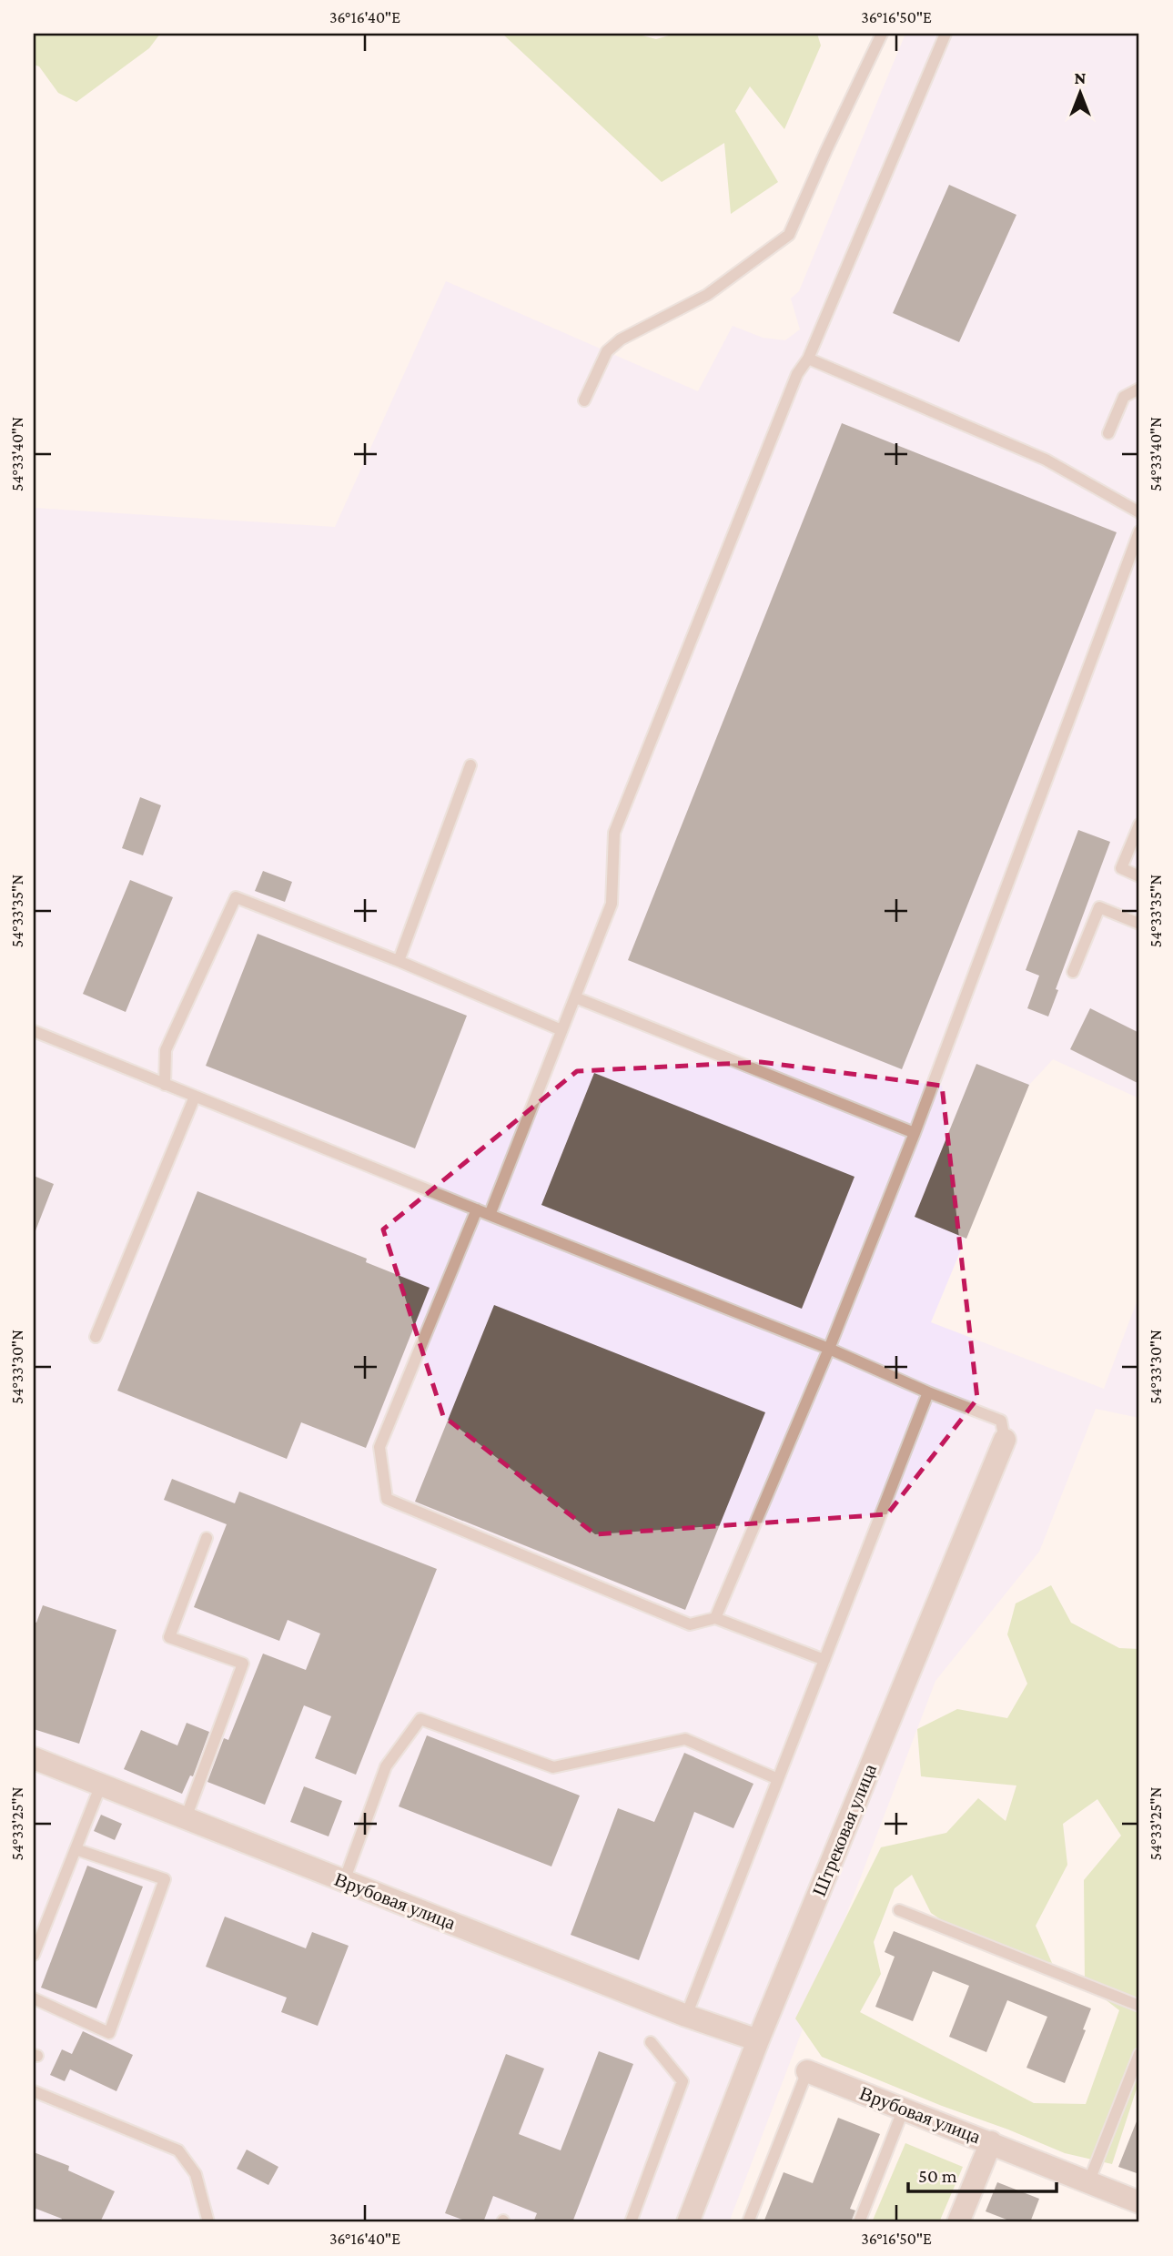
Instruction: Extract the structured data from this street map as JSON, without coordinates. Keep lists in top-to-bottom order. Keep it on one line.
{"streets":{"street":["Штрековая улица","Врубовая улица"]},"crossings":[["Штрековая улица","Врубовая улица"]],"scale_bar":"50 m","north":"top","coordinates":["36°16'40\"E","36°16'50\"E","54°33'40\"N","54°33'35\"N","54°33'30\"N","54°33'25\"N"]}
